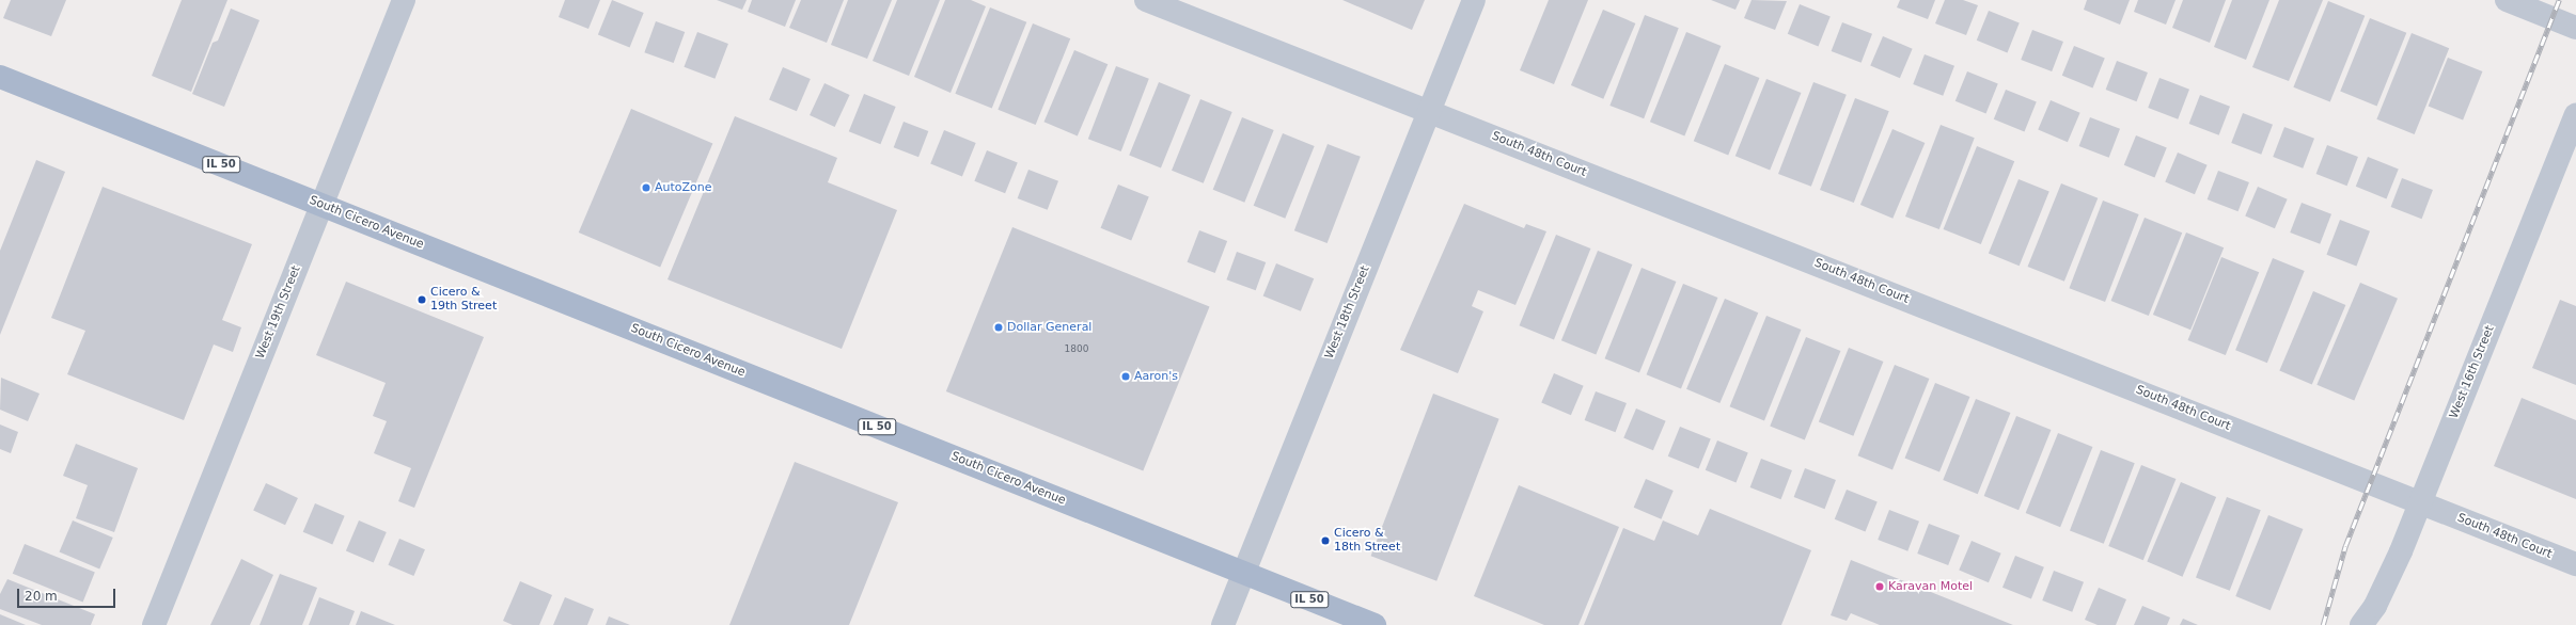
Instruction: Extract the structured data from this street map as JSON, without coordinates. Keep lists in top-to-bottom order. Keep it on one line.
{"streets":{"main road":["IL 50","South Cicero Avenue"],"street":["South 48th Court","West 19th Street","West 18th Street","West 16th Street"]},"crossings":[["South 48th Court","West 18th Street"],["South 48th Court","West 16th Street"],["South Cicero Avenue","West 19th Street"],["South Cicero Avenue","West 18th Street"]],"places":["AutoZone","Cicero & 19th Street","Dollar General","Aaron's","Cicero & 18th Street","Karavan Motel"],"house_numbers":["1800"],"scale_bar":"20 m"}
